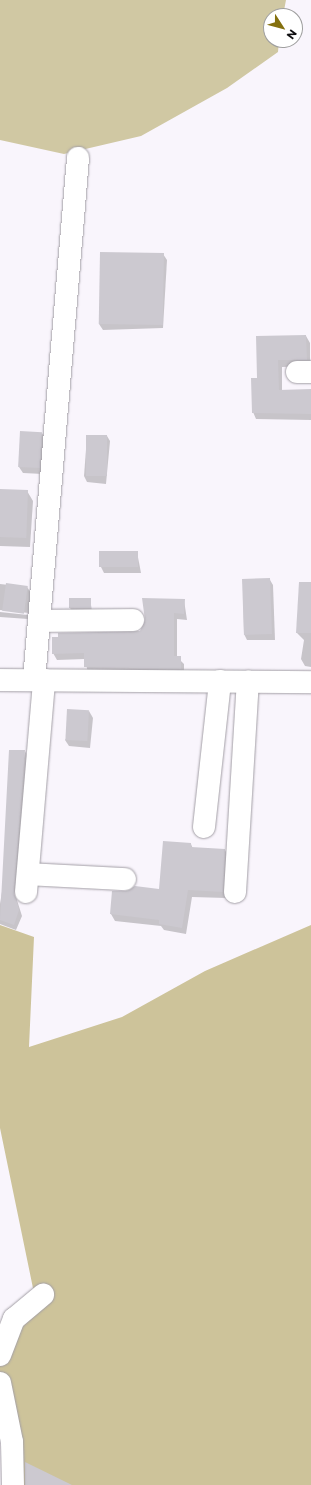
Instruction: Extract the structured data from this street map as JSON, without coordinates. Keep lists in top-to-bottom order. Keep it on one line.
{"north":"bottom right"}
